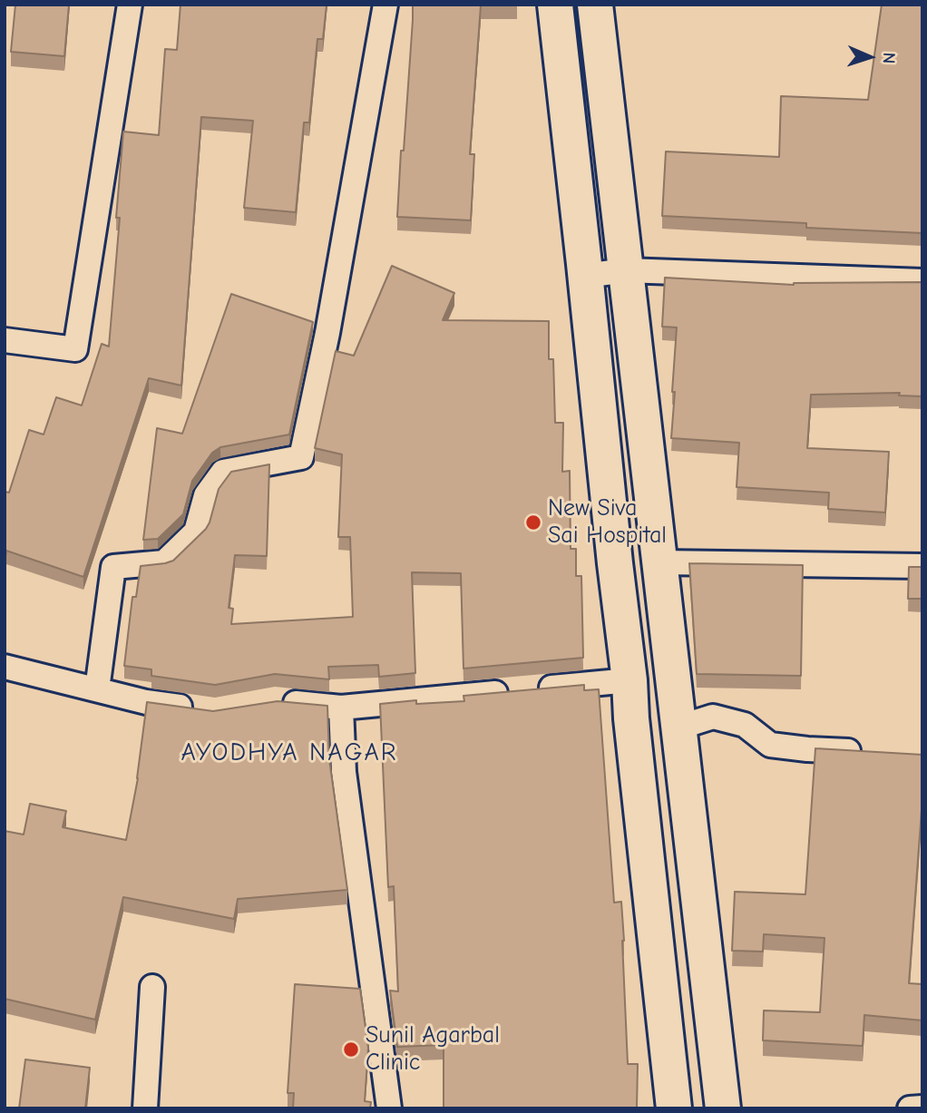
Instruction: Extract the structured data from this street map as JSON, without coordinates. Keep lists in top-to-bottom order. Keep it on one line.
{"districts":["AYODHYA NAGAR"],"places":["New Siva Sai Hospital","Sunil Agarbal Clinic"],"north":"right"}
